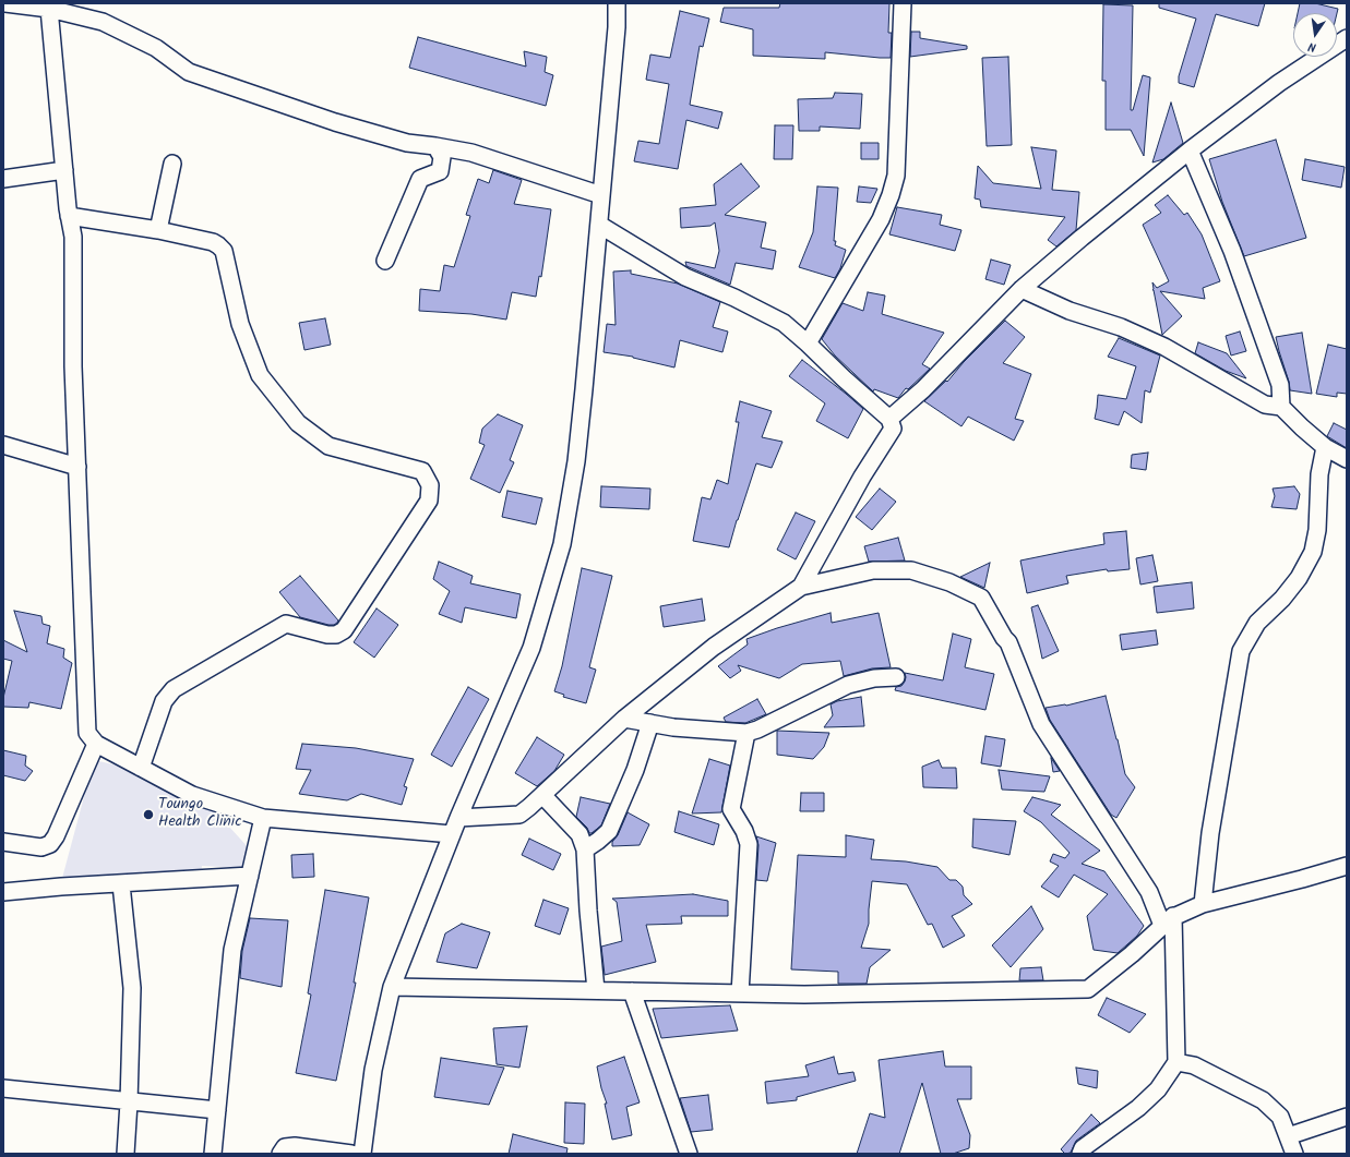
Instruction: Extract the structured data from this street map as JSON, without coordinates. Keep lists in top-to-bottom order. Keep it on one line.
{"places":["Toungo Health Clinic"],"north":"bottom"}
